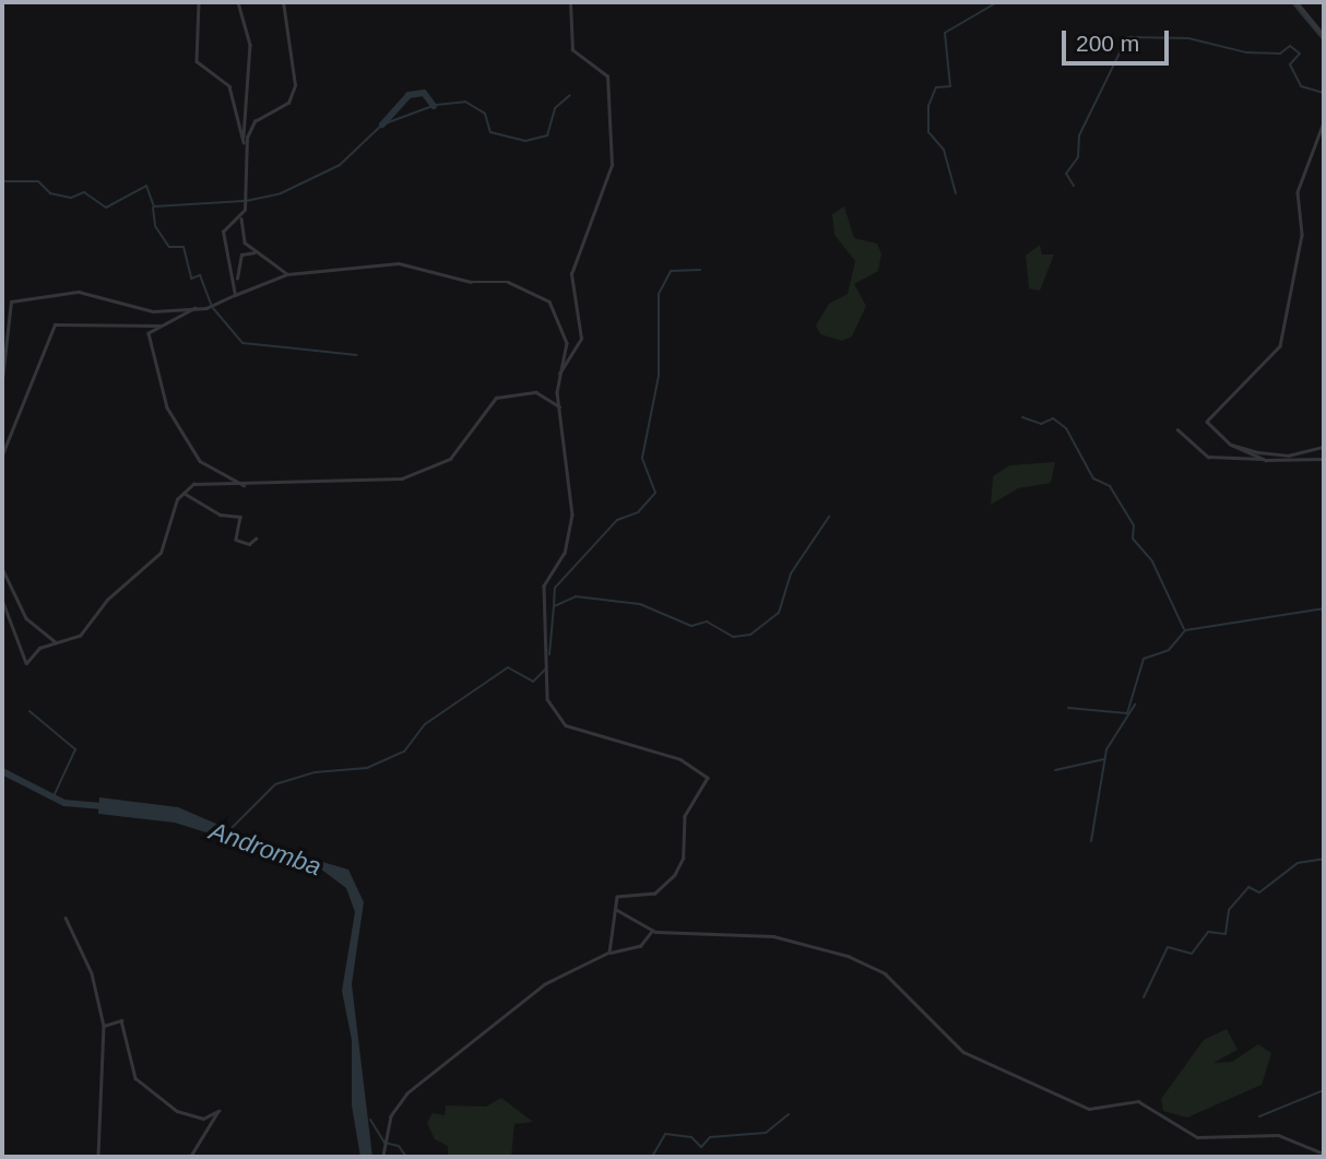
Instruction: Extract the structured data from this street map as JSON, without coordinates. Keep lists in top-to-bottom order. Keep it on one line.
{"water":["Andromba"],"scale_bar":"200 m"}
